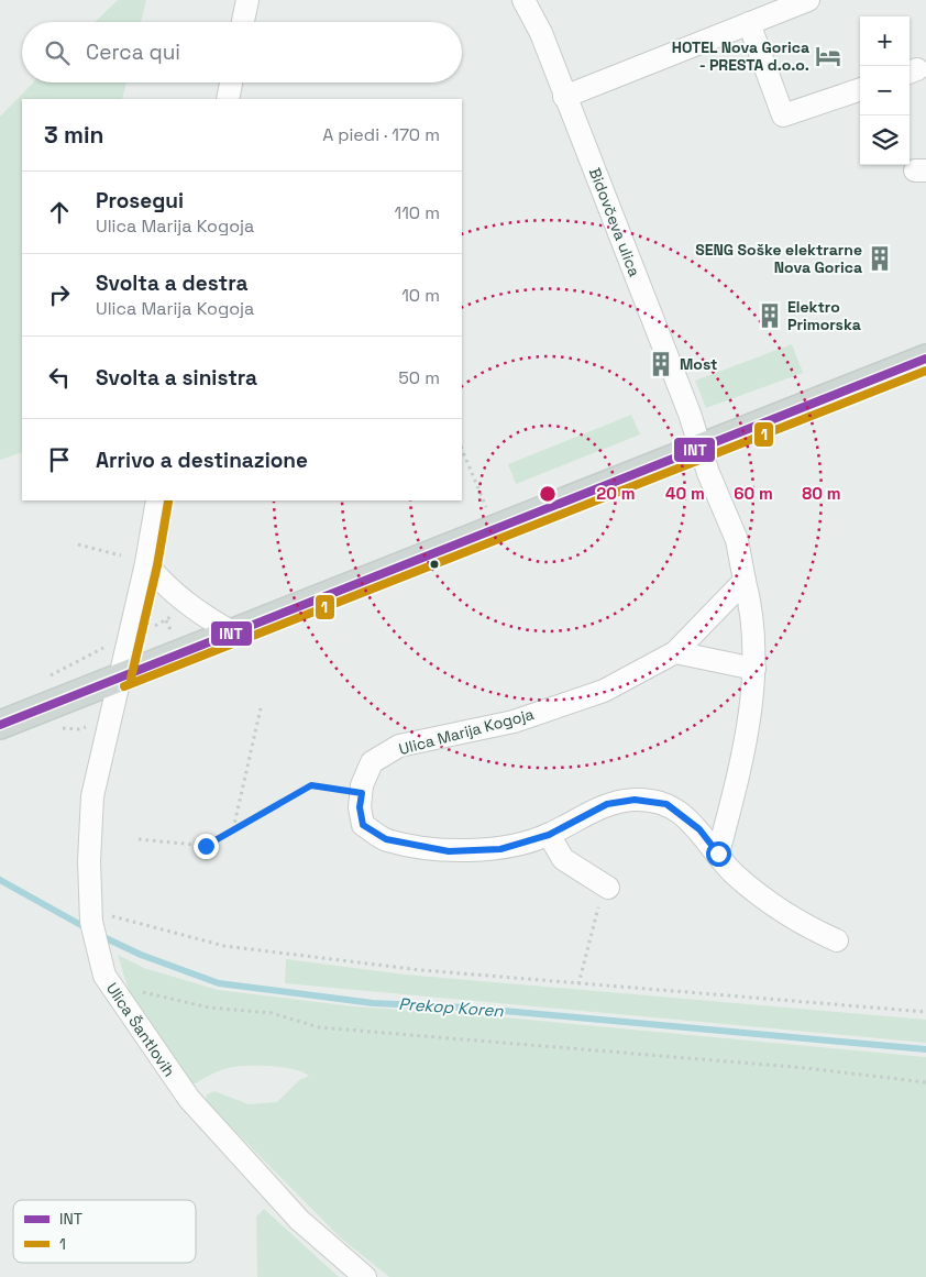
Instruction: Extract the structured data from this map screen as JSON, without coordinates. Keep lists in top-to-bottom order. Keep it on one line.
{"streets":{"street":["Bidovčeva ulica","Ulica Marija Kogoja","Ulica Šantlovih"]},"water":["Prekop Koren"],"places":{"hotel":["HOTEL Nova Gorica - PRESTA d.o.o."],"building":["SENG Soške elektrarne Nova Gorica","Elektro Primorska","Most"]},"lines":["transit line INT","transit line 1"],"legend":["INT","1"],"page":{"map_buttons":["+","−"],"search":"Cerca qui","heading":["3 min","A piedi · 170 m"],"list":[["Prosegui","Ulica Marija Kogoja","110 m"],["Svolta a destra","Ulica Marija Kogoja","10 m"],["Svolta a sinistra","50 m"],"Arrivo a destinazione"]},"rings":["20 m","40 m","60 m","80 m"]}
